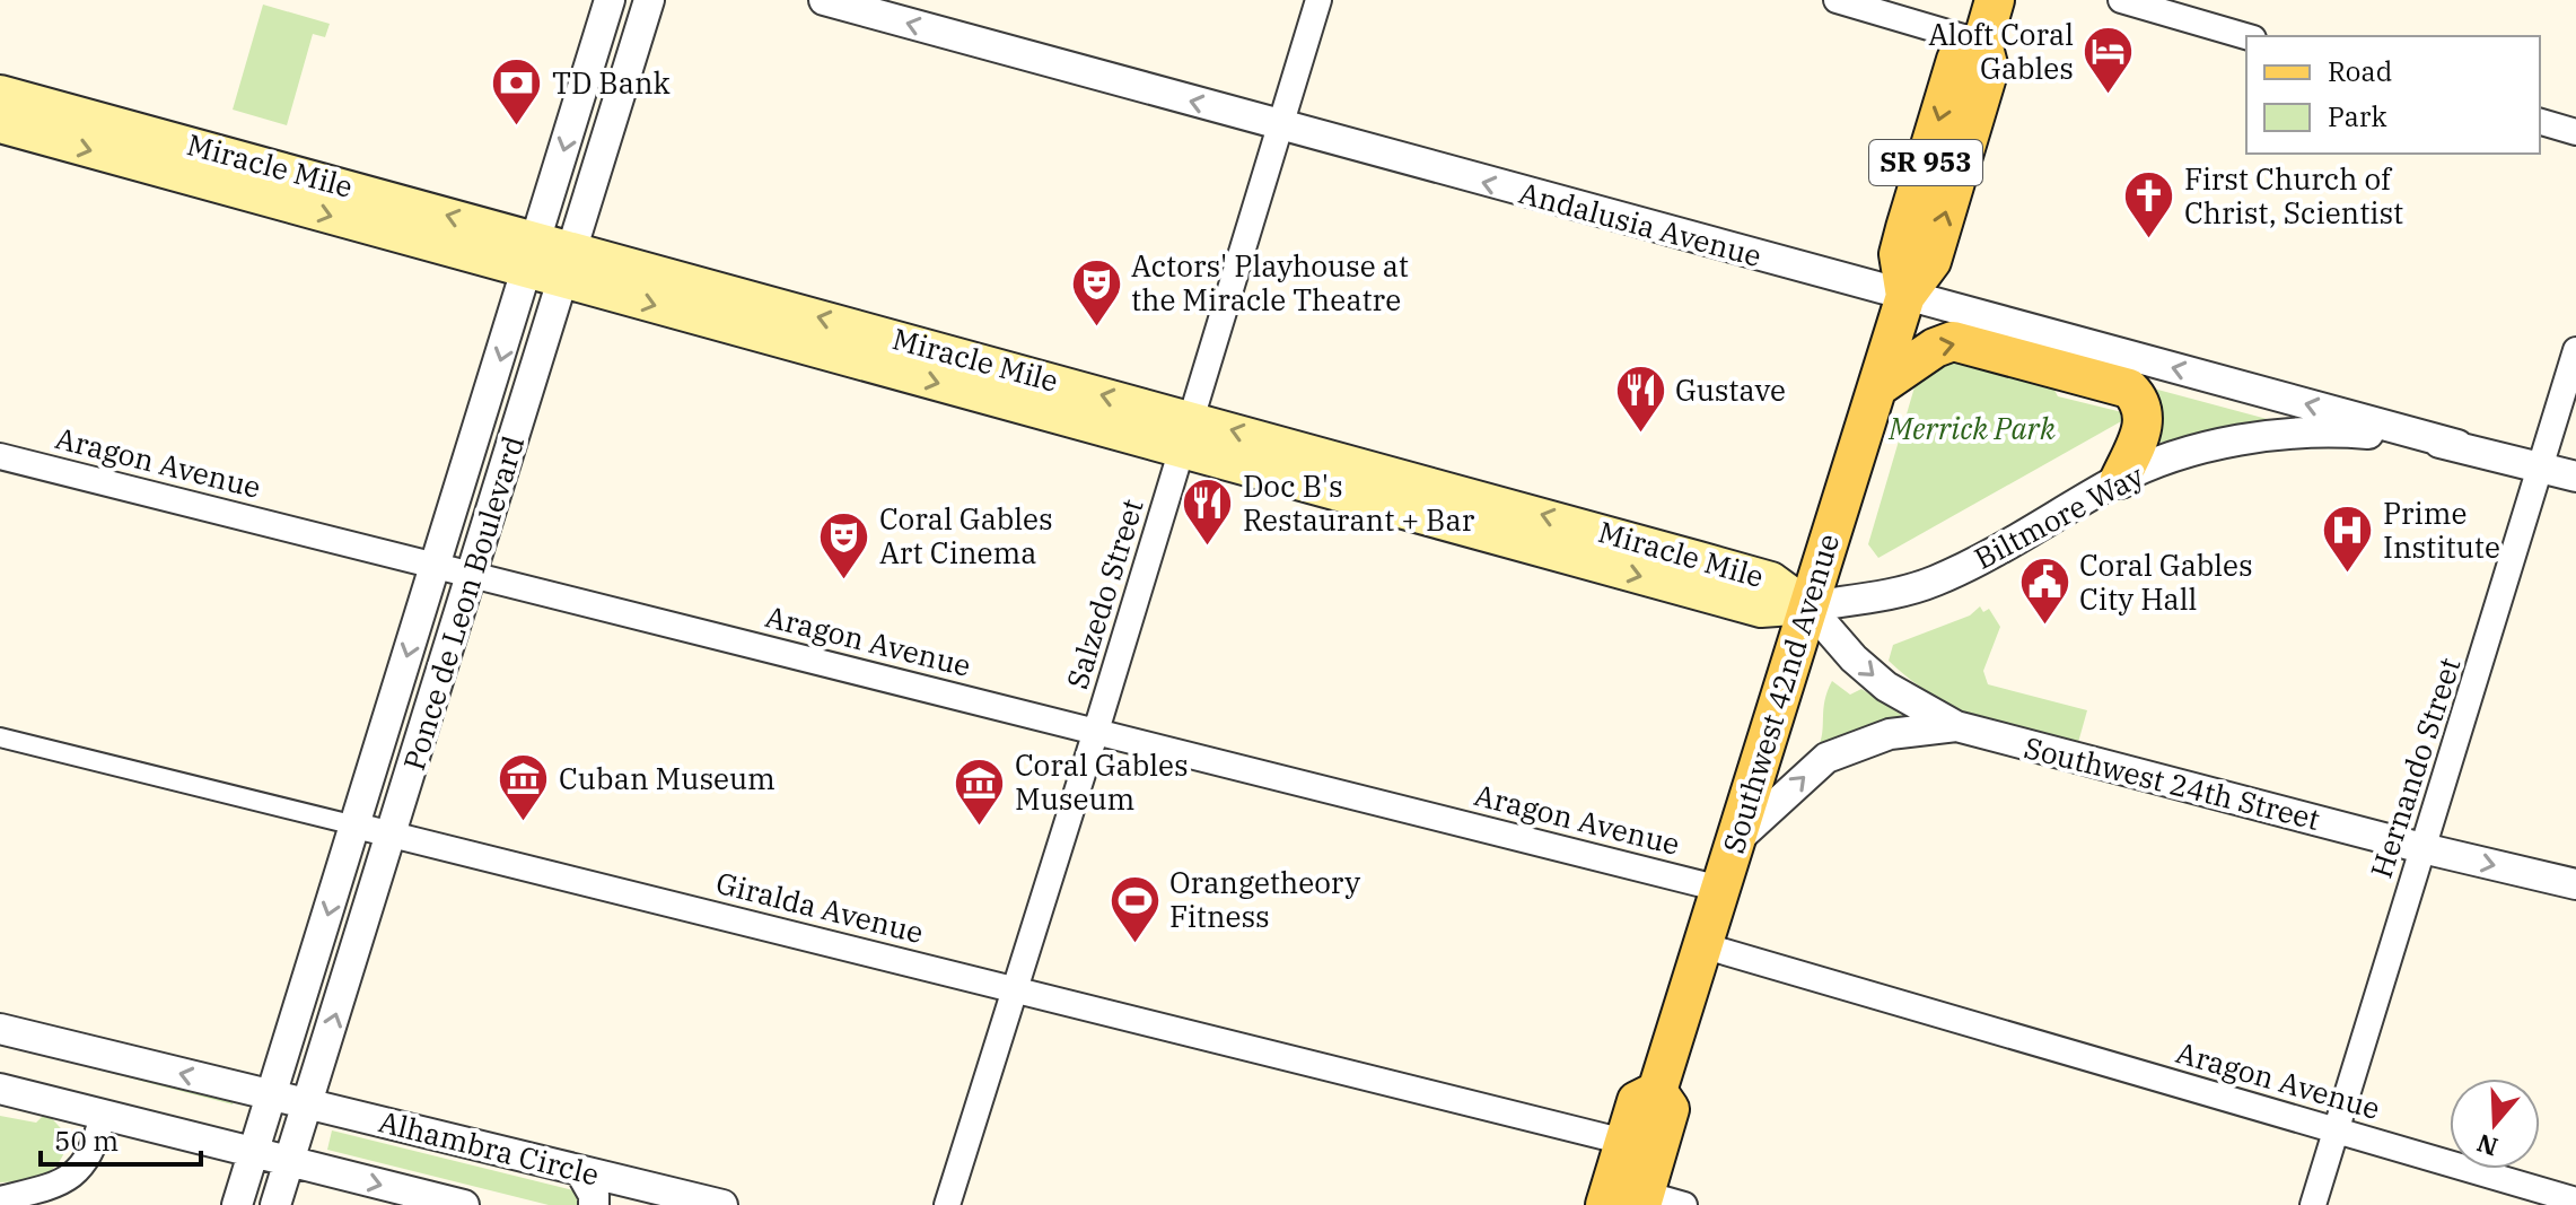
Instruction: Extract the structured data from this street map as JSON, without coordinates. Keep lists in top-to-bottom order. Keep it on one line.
{"streets":{"main road":["SR 953","Miracle Mile","Southwest 42nd Avenue"],"street":["Andalusia Avenue","Aragon Avenue","Biltmore Way","Salzedo Street","Ponce de Leon Boulevard","Hernando Street","Southwest 24th Street","Giralda Avenue","Alhambra Circle"]},"crossings":[["Miracle Mile","Biltmore Way"],["Miracle Mile","Salzedo Street"],["Miracle Mile","Ponce de Leon Boulevard"],["Miracle Mile","Southwest 42nd Avenue"],["Miracle Mile","Southwest 24th Street"],["Andalusia Avenue","Biltmore Way"],["Andalusia Avenue","Salzedo Street"],["Andalusia Avenue","Southwest 42nd Avenue"],["Aragon Avenue","Salzedo Street"],["Aragon Avenue","Ponce de Leon Boulevard"],["Aragon Avenue","Southwest 42nd Avenue"],["Aragon Avenue","Hernando Street"],["Biltmore Way","Southwest 42nd Avenue"],["Biltmore Way","Hernando Street"],["Biltmore Way","Southwest 24th Street"],["Salzedo Street","Giralda Avenue"],["Ponce de Leon Boulevard","Giralda Avenue"],["Ponce de Leon Boulevard","Alhambra Circle"],["Southwest 42nd Avenue","Southwest 24th Street"],["Southwest 42nd Avenue","Giralda Avenue"],["Hernando Street","Southwest 24th Street"]],"one_way":["Andalusia Avenue","Southwest 24th Street"],"parks":["Merrick Park"],"places":{"hotel":["Aloft Coral Gables"],"bank":["TD Bank"],"church":["First Church of Christ, Scientist"],"theatre":["Actors' Playhouse at the Miracle Theatre","Coral Gables Art Cinema"],"restaurant":["Gustave","Doc B's Restaurant + Bar"],"hospital":["Prime Institute"],"public building":["Coral Gables City Hall"],"museum":["Cuban Museum","Coral Gables Museum"],"sports":["Orangetheory Fitness"]},"legend":["Road","Park"],"scale_bar":"50 m","north":"bottom"}
